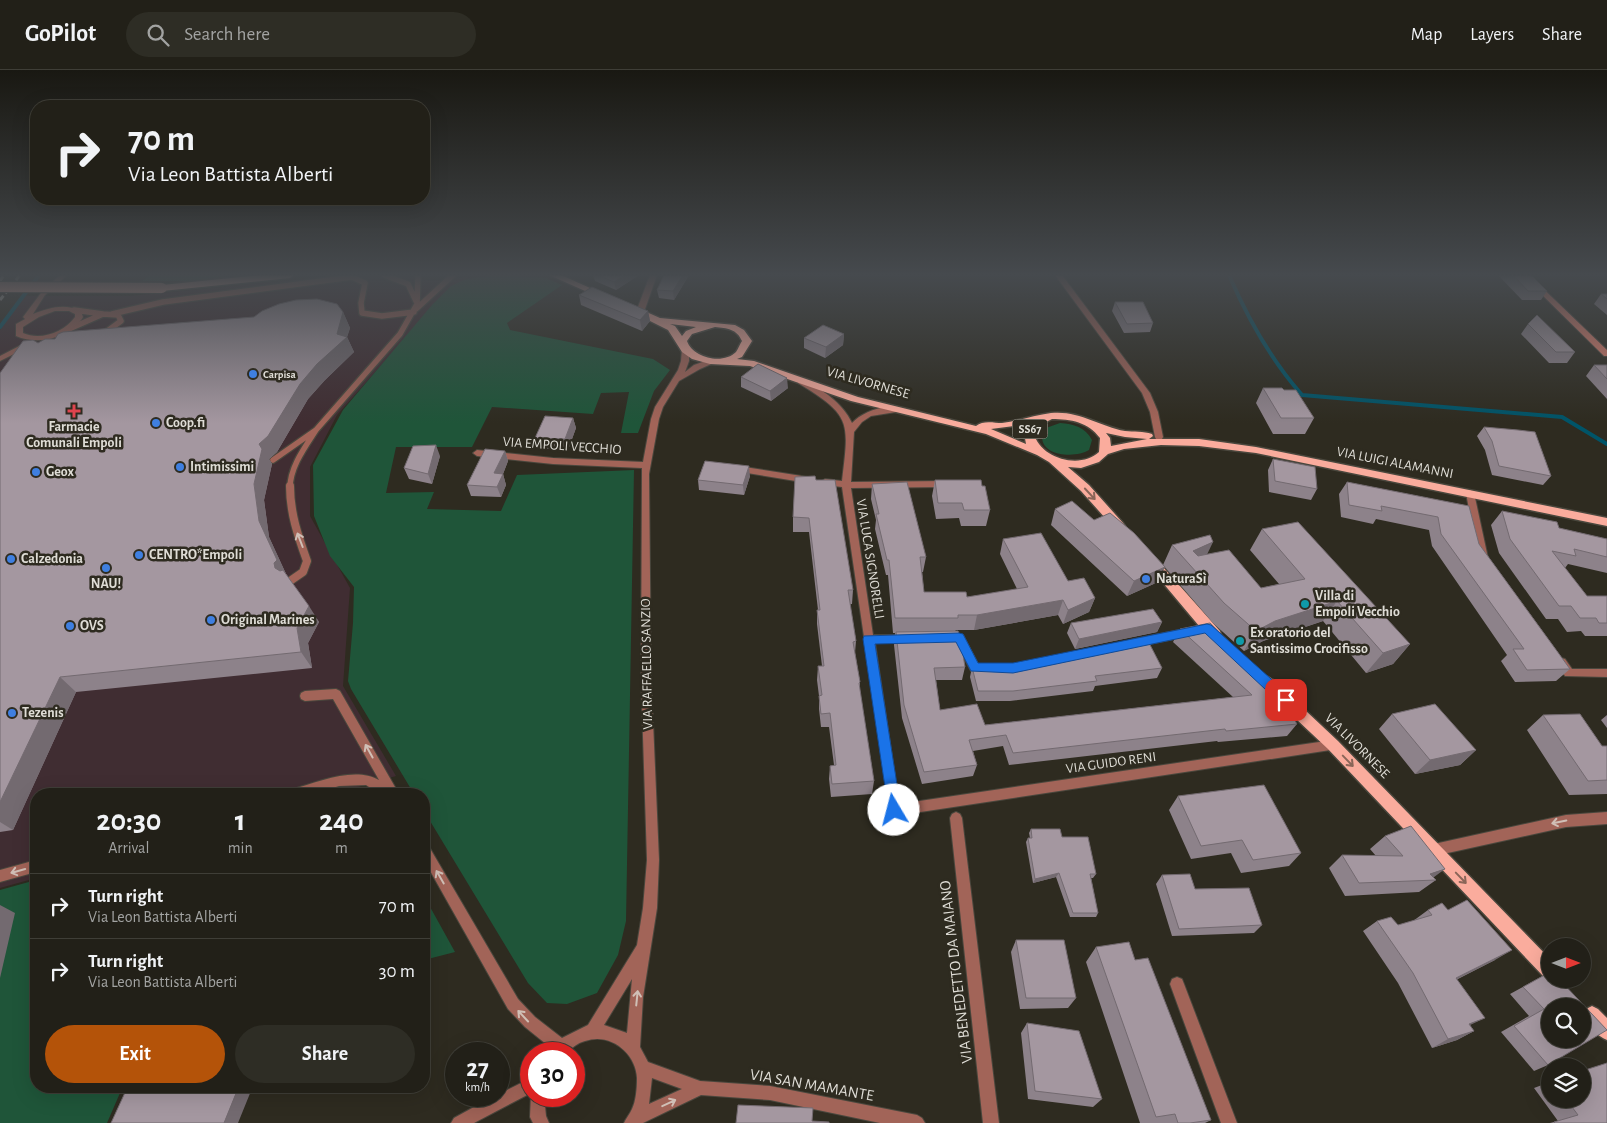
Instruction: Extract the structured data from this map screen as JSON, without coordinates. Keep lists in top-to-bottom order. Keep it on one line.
{"streets":{"main road":["VIA LIVORNESE","SS67","VIA LUIGI ALAMANNI"],"street":["VIA EMPOLI VECCHIO","VIA LUCA SIGNORELLI","VIA RAFFAELLO SANZIO","VIA GUIDO RENI","VIA BENEDETTO DA MAIANO","VIA SAN MAMANTE"]},"crossings":[["VIA LIVORNESE","SS67"],["VIA LIVORNESE","VIA LUIGI ALAMANNI"],["VIA LIVORNESE","VIA RAFFAELLO SANZIO"],["VIA LIVORNESE","VIA GUIDO RENI"],["SS67","VIA LUIGI ALAMANNI"],["VIA EMPOLI VECCHIO","VIA RAFFAELLO SANZIO"],["VIA LUCA SIGNORELLI","VIA GUIDO RENI"]],"places":{"other":["Carpisa","Coop.fi","Intimissimi","Geox","CENTRO*Empoli","Calzedonia","NAU!","NaturaSì","Villa di Empoli Vecchio","Original Marines","OVS","Ex oratorio del Santissimo Crocifisso","Tezenis"],"health":["Farmacie Comunali Empoli"]},"north":"right","page":{"header":"GoPilot","search":"Search here","nav":["Map","Layers","Share"],"turn":["70 m","Via Leon Battista Alberti"],"eta":["20:30","Arrival","1","min","240","m"],"list":[{"name":"Turn right","note":"Via Leon Battista Alberti","value":"70 m"},{"name":"Turn right","note":"Via Leon Battista Alberti","value":"30 m"}],"buttons":["Exit","Share"],"speed":"27 km/h","limit":"30"}}
